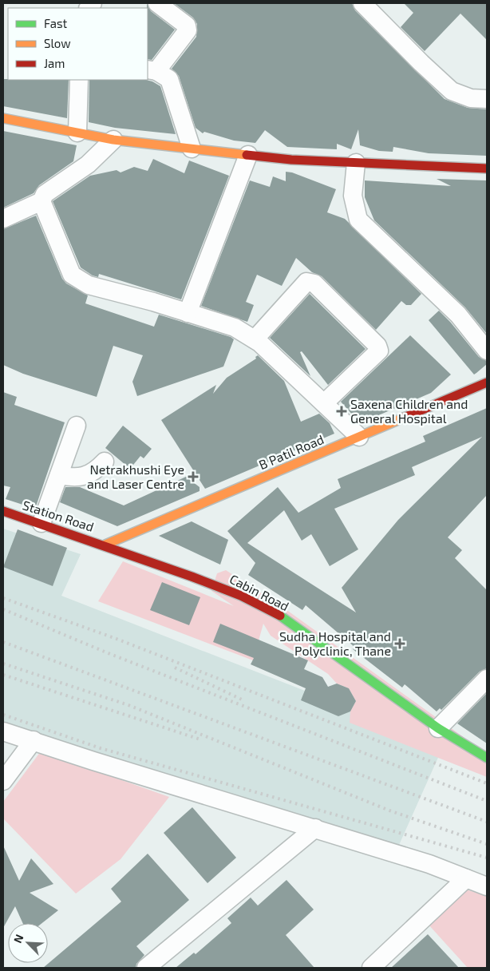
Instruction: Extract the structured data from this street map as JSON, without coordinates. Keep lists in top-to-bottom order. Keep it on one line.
{"streets":{"street":["B Patil Road","Station Road","Cabin Road"]},"crossings":[["B Patil Road","Station Road"],["B Patil Road","Cabin Road"],["Station Road","Cabin Road"]],"places":{"health":["Saxena Children and General Hospital","Netrakhushi Eye and Laser Centre","Sudha Hospital and Polyclinic, Thane"]},"legend":["Fast","Slow","Jam"],"north":"top left"}
